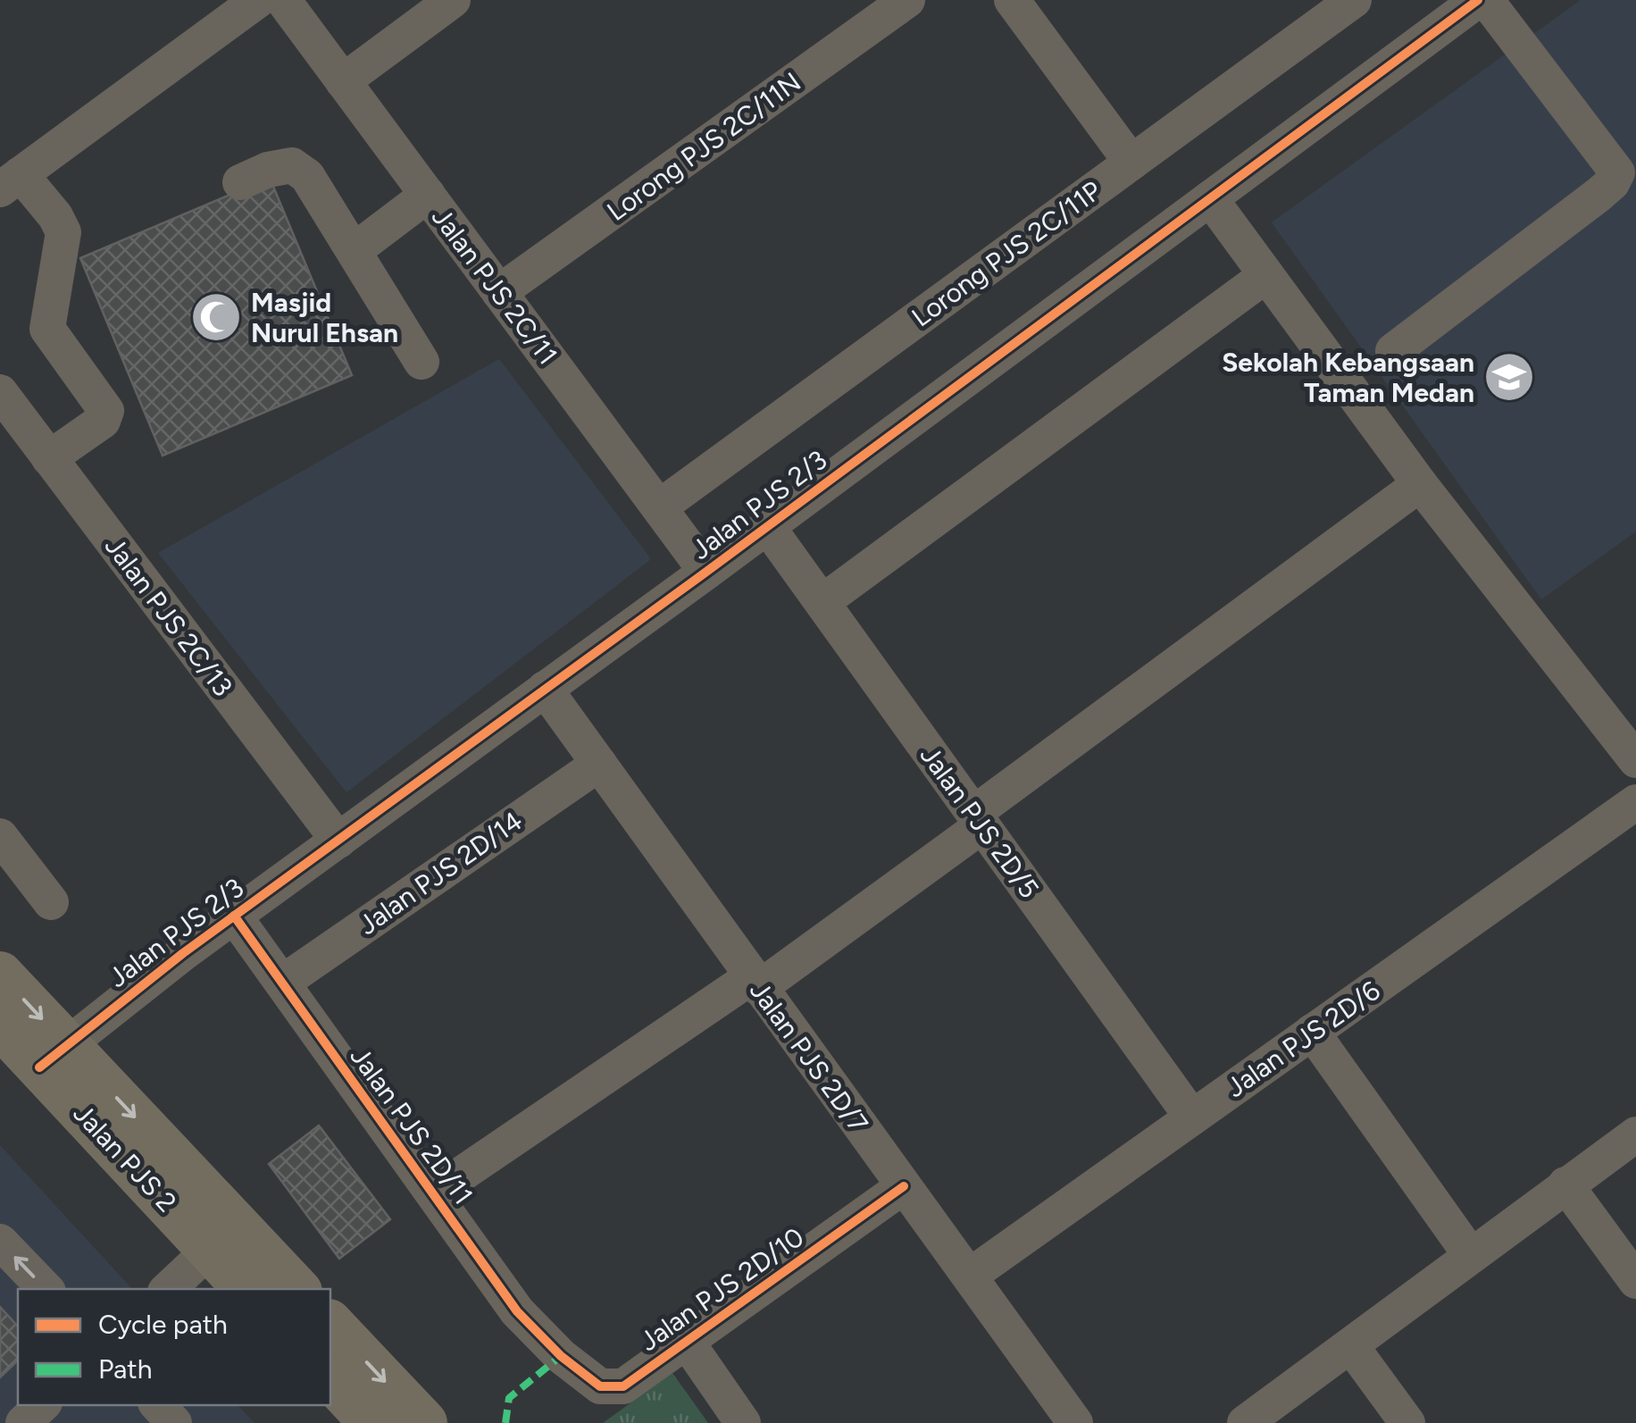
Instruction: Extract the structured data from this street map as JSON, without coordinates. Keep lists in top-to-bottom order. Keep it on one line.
{"streets":{"main road":["Jalan PJS 2"],"street":["Lorong PJS 2C/11N","Lorong PJS 2C/11P","Jalan PJS 2C/11","Jalan PJS 2/3","Jalan PJS 2C/13","Jalan PJS 2D/5","Jalan PJS 2D/14","Jalan PJS 2D/6","Jalan PJS 2D/7","Jalan PJS 2D/11","Jalan PJS 2D/10"]},"crossings":[["Lorong PJS 2C/11N","Jalan PJS 2C/11"],["Lorong PJS 2C/11P","Jalan PJS 2C/11"],["Jalan PJS 2C/11","Jalan PJS 2/3"],["Jalan PJS 2/3","Jalan PJS 2C/13"],["Jalan PJS 2/3","Jalan PJS 2D/5"],["Jalan PJS 2/3","Jalan PJS 2D/7"],["Jalan PJS 2/3","Jalan PJS 2D/11"],["Jalan PJS 2/3","Jalan PJS 2"],["Jalan PJS 2D/5","Jalan PJS 2D/6"],["Jalan PJS 2D/14","Jalan PJS 2D/7"],["Jalan PJS 2D/14","Jalan PJS 2D/11"],["Jalan PJS 2D/6","Jalan PJS 2D/7"],["Jalan PJS 2D/7","Jalan PJS 2D/10"],["Jalan PJS 2D/11","Jalan PJS 2D/10"]],"places":{"mosque":["Masjid Nurul Ehsan"],"school or university":["Sekolah Kebangsaan Taman Medan"]},"legend":["Cycle path","Path"]}
